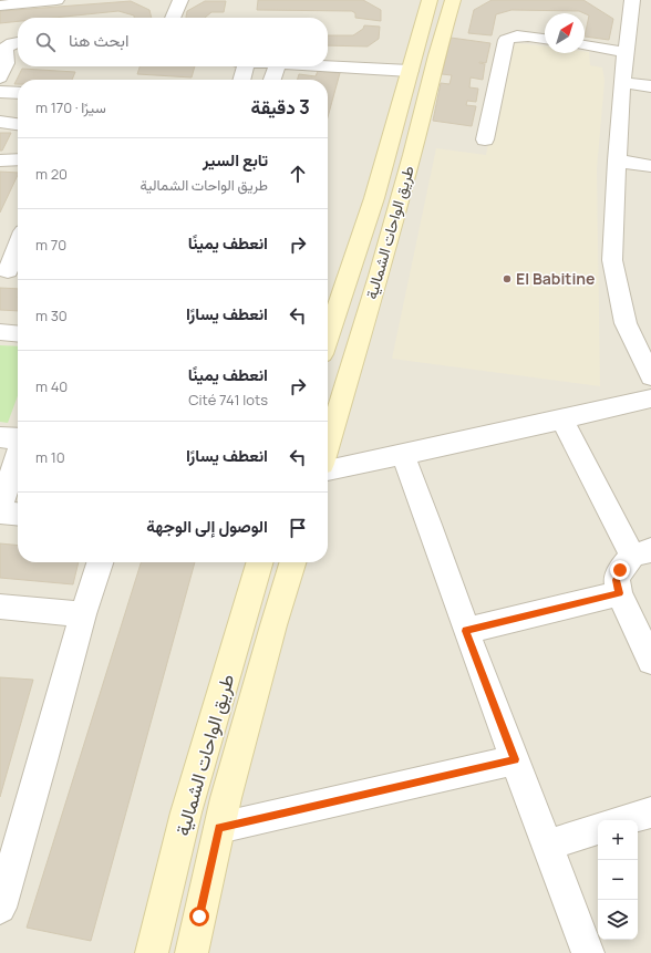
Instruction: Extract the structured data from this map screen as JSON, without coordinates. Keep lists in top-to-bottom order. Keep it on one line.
{"streets":{"main road":["طريق الواحات الشمالية"]},"places":["El Babitine"],"north":"top right","page":{"search":"ابحث هنا","heading":["3 دقيقة","سيرًا · 170 m"],"list":[["تابع السير","طريق الواحات الشمالية","20 m"],["انعطف يمينًا","70 m"],["انعطف يسارًا","30 m"],["انعطف يمينًا","Cité 741 lots","40 m"],["انعطف يسارًا","10 m"],"الوصول إلى الوجهة"],"map_buttons":["+","−"]}}
